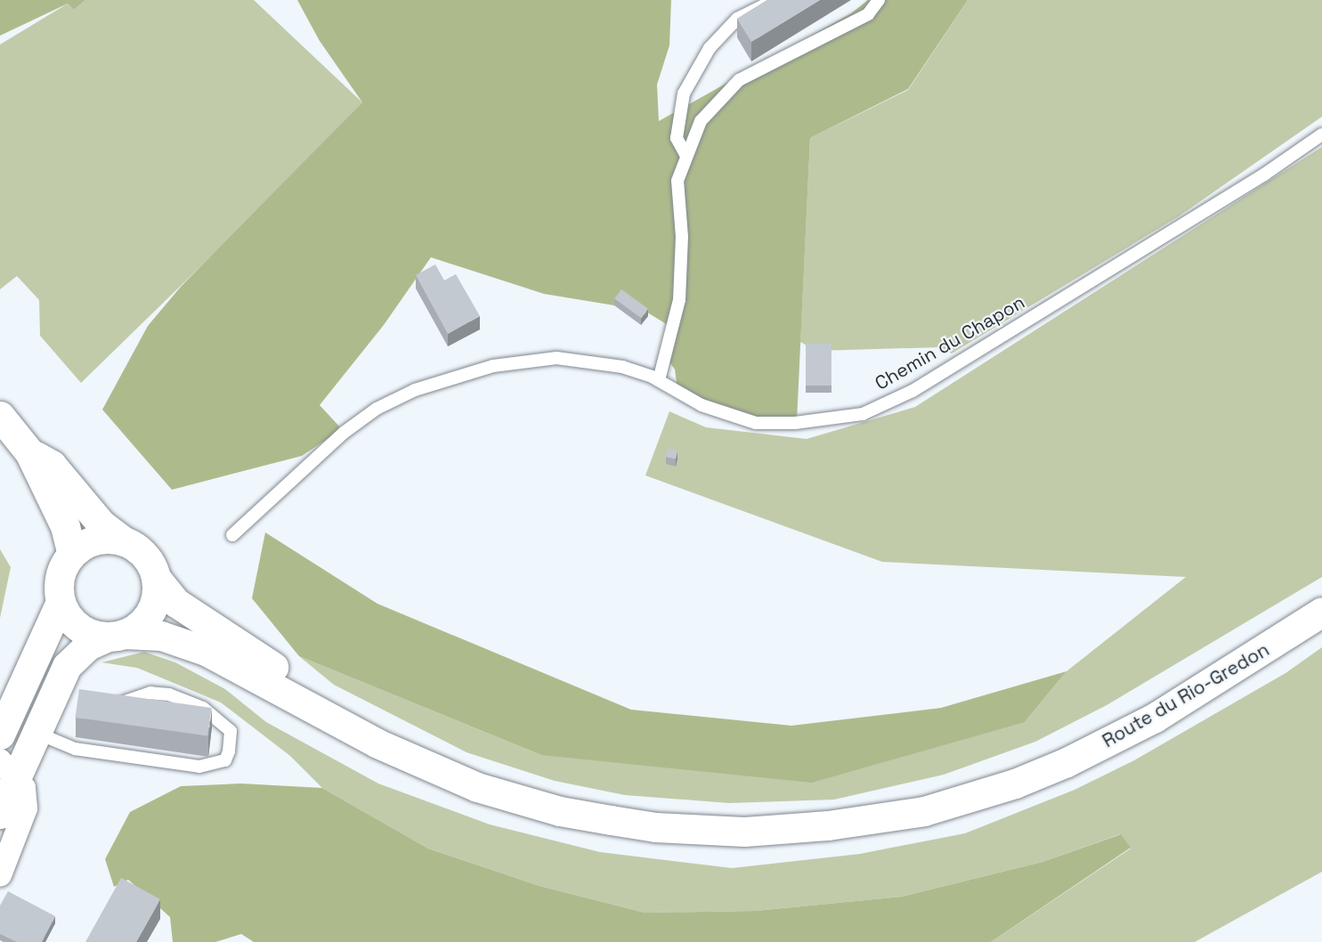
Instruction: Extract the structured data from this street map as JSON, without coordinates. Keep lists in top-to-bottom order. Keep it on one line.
{"streets":{"main road":["Route du Rio-Gredon"],"lane":["Chemin du Chapon"]}}
